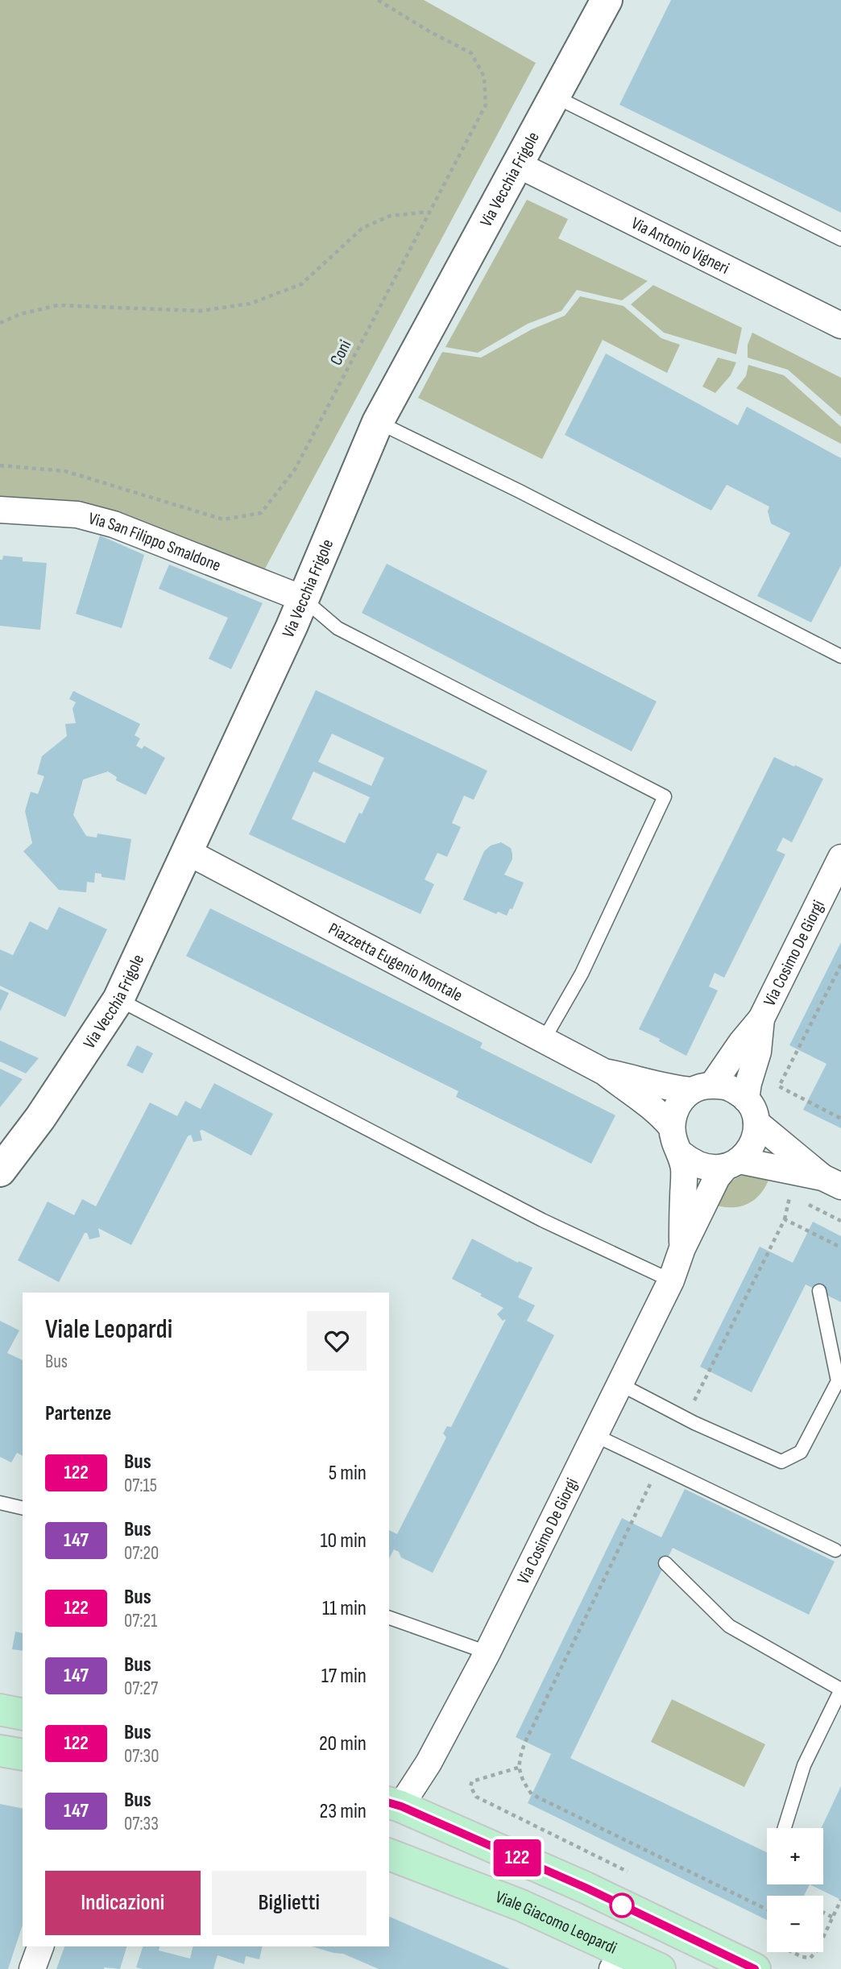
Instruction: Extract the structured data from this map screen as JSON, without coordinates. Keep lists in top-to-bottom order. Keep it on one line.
{"streets":{"main road":["Viale Giacomo Leopardi"],"street":["Via Vecchia Frigole","Via Antonio Vigneri","Via San Filippo Smaldone","Via Cosimo De Giorgi","Piazzetta Eugenio Montale"],"path":["Coni"]},"crossings":[["Via Vecchia Frigole","Via Antonio Vigneri"],["Via Vecchia Frigole","Via San Filippo Smaldone"],["Via Vecchia Frigole","Piazzetta Eugenio Montale"],["Via Cosimo De Giorgi","Piazzetta Eugenio Montale"]],"lines":["bus line 122"],"page":{"on_map":"122","heading":[["Viale Leopardi","Bus"],"Partenze"],"list":[{"mark":"122","name":"Bus","note":"07:15","value":"5 min"},{"mark":"147","name":"Bus","note":"07:20","value":"10 min"},{"mark":"122","name":"Bus","note":"07:21","value":"11 min"},{"mark":"147","name":"Bus","note":"07:27","value":"17 min"},{"mark":"122","name":"Bus","note":"07:30","value":"20 min"},{"mark":"147","name":"Bus","note":"07:33","value":"23 min"}],"map_buttons":["+","−"],"buttons":["Indicazioni","Biglietti"]}}
